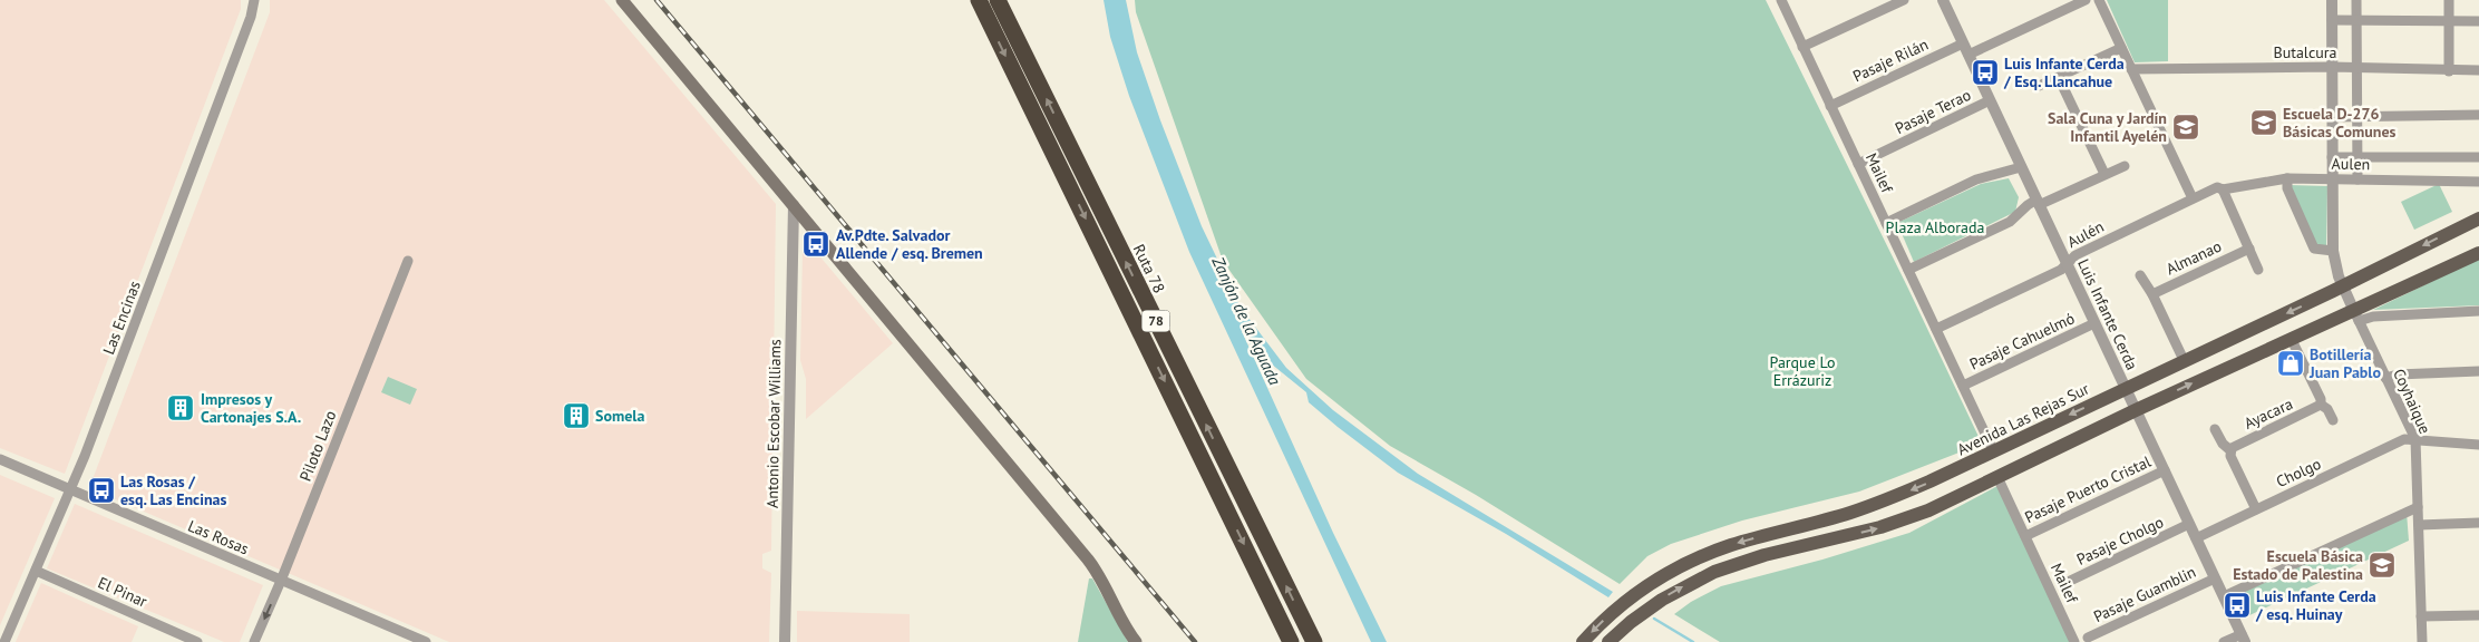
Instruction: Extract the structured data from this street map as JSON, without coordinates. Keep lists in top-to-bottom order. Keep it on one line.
{"streets":{"highway":["Ruta 78","78"],"main road":["Avenida Las Rejas Sur"],"street":["Butalcura","Pasaje Rilán","Pasaje Terao","Aulen","Mailef","Aulén","Almanao","Luis Infante Cerda","Las Encinas","Pasaje Cahuelmó","Coyhaique","Ayacara","Antonio Escobar Williams","Piloto Lazo","Cholgo","Pasaje Puerto Cristal","Las Rosas","Pasaje Cholgo","El Pinar","Pasaje Guamblin"]},"crossings":[["Butalcura","Coyhaique"],["Pasaje Rilán","Mailef"],["Pasaje Rilán","Luis Infante Cerda"],["Pasaje Terao","Mailef"],["Pasaje Terao","Luis Infante Cerda"],["Aulen","Aulén"],["Aulen","Coyhaique"],["Mailef","Aulén"],["Mailef","Pasaje Cahuelmó"],["Mailef","Avenida Las Rejas Sur"],["Mailef","Pasaje Puerto Cristal"],["Aulén","Luis Infante Cerda"],["Luis Infante Cerda","Pasaje Cahuelmó"],["Luis Infante Cerda","Avenida Las Rejas Sur"],["Luis Infante Cerda","Cholgo"],["Luis Infante Cerda","Pasaje Puerto Cristal"],["Luis Infante Cerda","Pasaje Cholgo"],["Luis Infante Cerda","Pasaje Guamblin"],["Las Encinas","Las Rosas"],["Las Encinas","El Pinar"],["Coyhaique","Avenida Las Rejas Sur"],["Coyhaique","Cholgo"],["Piloto Lazo","Las Rosas"]],"water":["Zanjón de la Aguada"],"parks":["Plaza Alborada","Parque Lo Errázuriz"],"places":{"bus stop":["Luis Infante Cerda / Esq. Llancahue","Av.Pdte. Salvador Allende / esq. Bremen","Las Rosas / esq. Las Encinas","Luis Infante Cerda / esq. Huinay"],"school or university":["Escuela D-276 Básicas Comunes","Sala Cuna y Jardín Infantil Ayelén","Escuela Básica Estado de Palestina"],"shop":["Botillería Juan Pablo"],"building":["Impresos y Cartonajes S.A.","Somela"]}}
